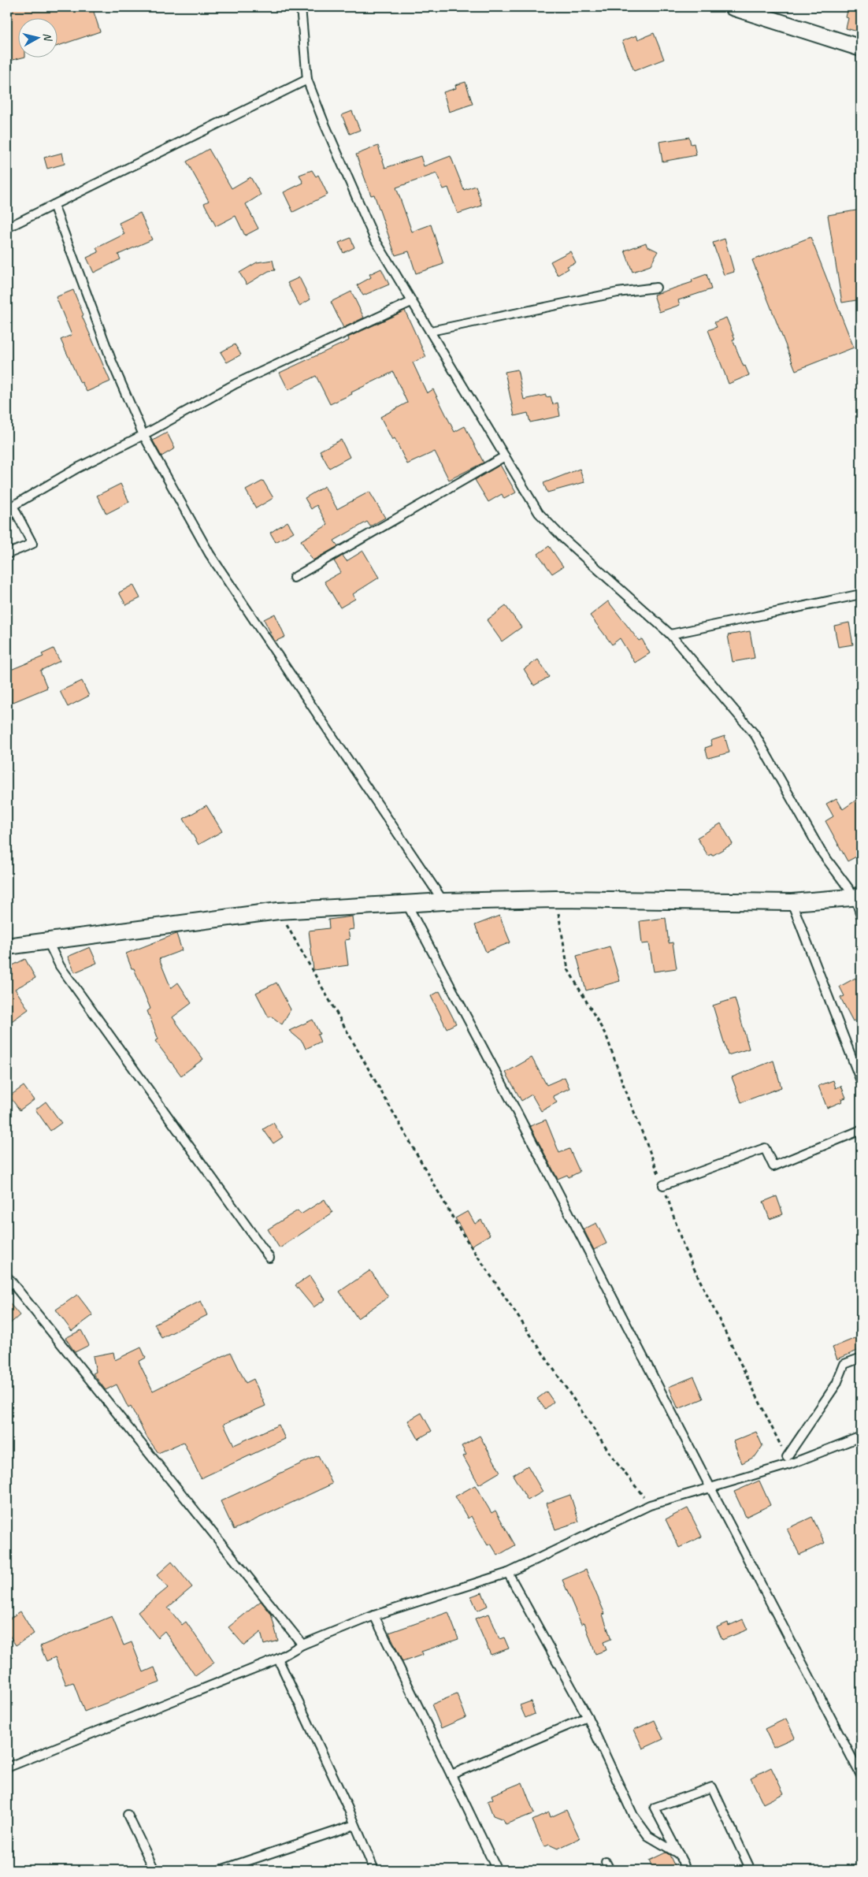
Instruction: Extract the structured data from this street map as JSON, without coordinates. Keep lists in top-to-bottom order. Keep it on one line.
{"north":"right"}
